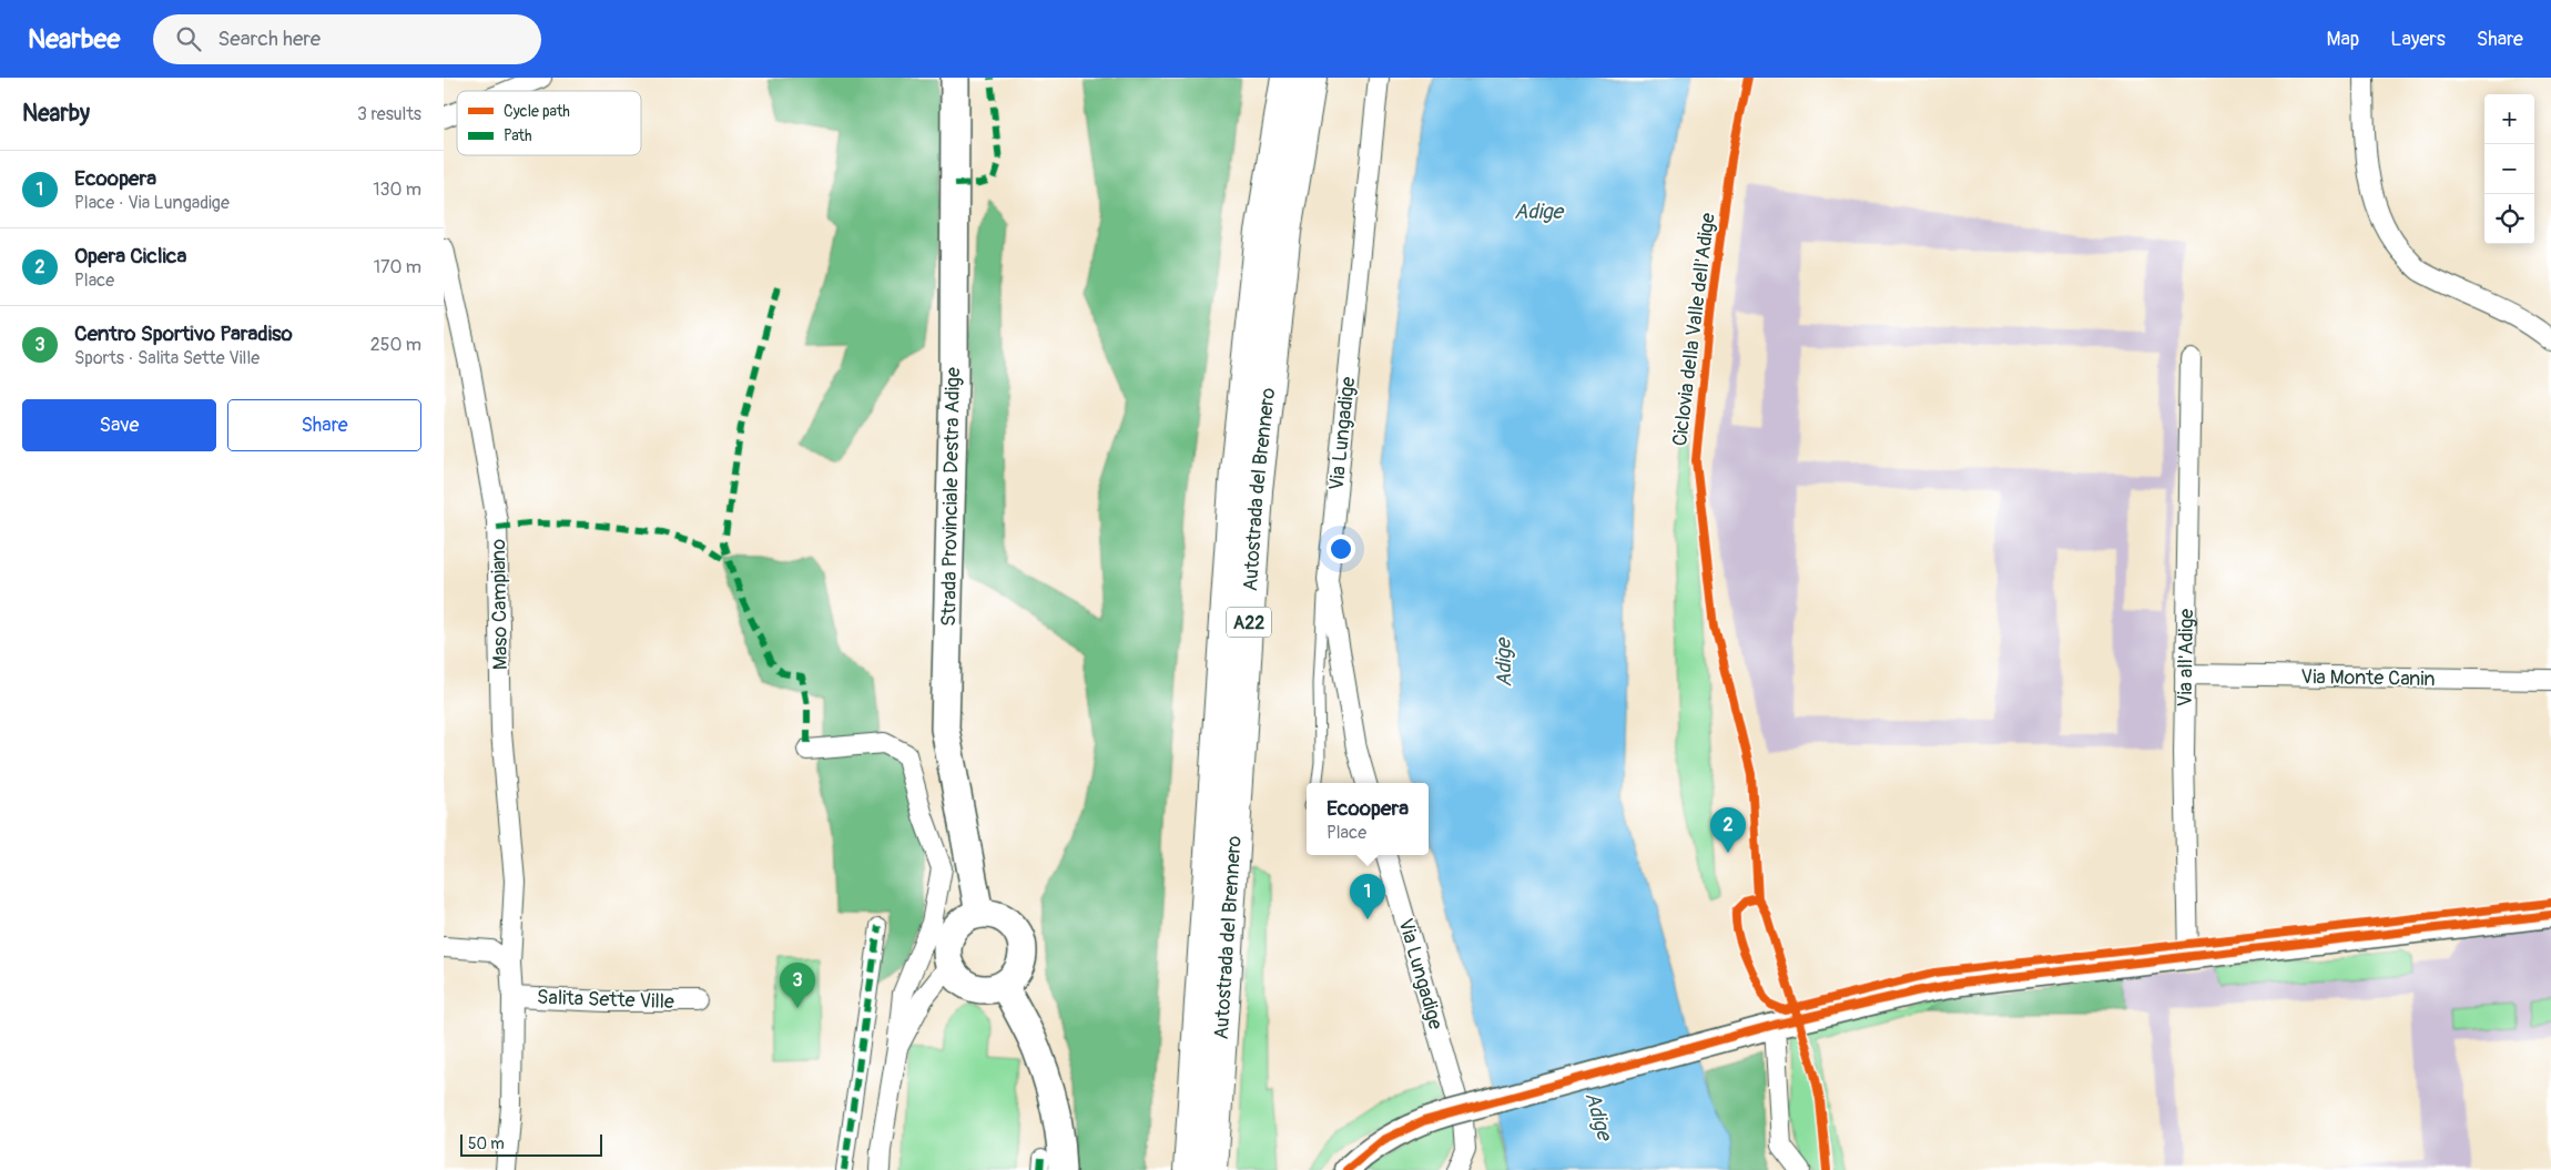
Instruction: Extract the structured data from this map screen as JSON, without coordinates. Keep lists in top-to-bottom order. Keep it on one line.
{"streets":{"highway":["Autostrada del Brennero","A22"],"main road":["Strada Provinciale Destra Adige"],"street":["Via Lungadige","Maso Campiano","Via all'Adige","Via Monte Canin","Salita Sette Ville"],"cycle path":["Ciclovia della Valle dell'Adige"]},"crossings":[["Maso Campiano","Salita Sette Ville"],["Via all'Adige","Via Monte Canin"]],"water":["Adige"],"legend":["Cycle path","Path"],"scale_bar":"50 m","page":{"header":"Nearbee","search":"Search here","nav":["Map","Layers","Share"],"heading":["Nearby","3 results"],"map_buttons":["+","−"],"list":[{"mark":"1","name":"Ecoopera","note":"Place · Via Lungadige","value":"130 m"},{"mark":"2","name":"Opera Ciclica","note":"Place","value":"170 m"},{"mark":"3","name":"Centro Sportivo Paradiso","note":"Sports · Salita Sette Ville","value":"250 m"}],"buttons":["Save","Share"],"popup":["Ecoopera","Place"],"pins":["2","1","3"],"scale":"50 m"}}
